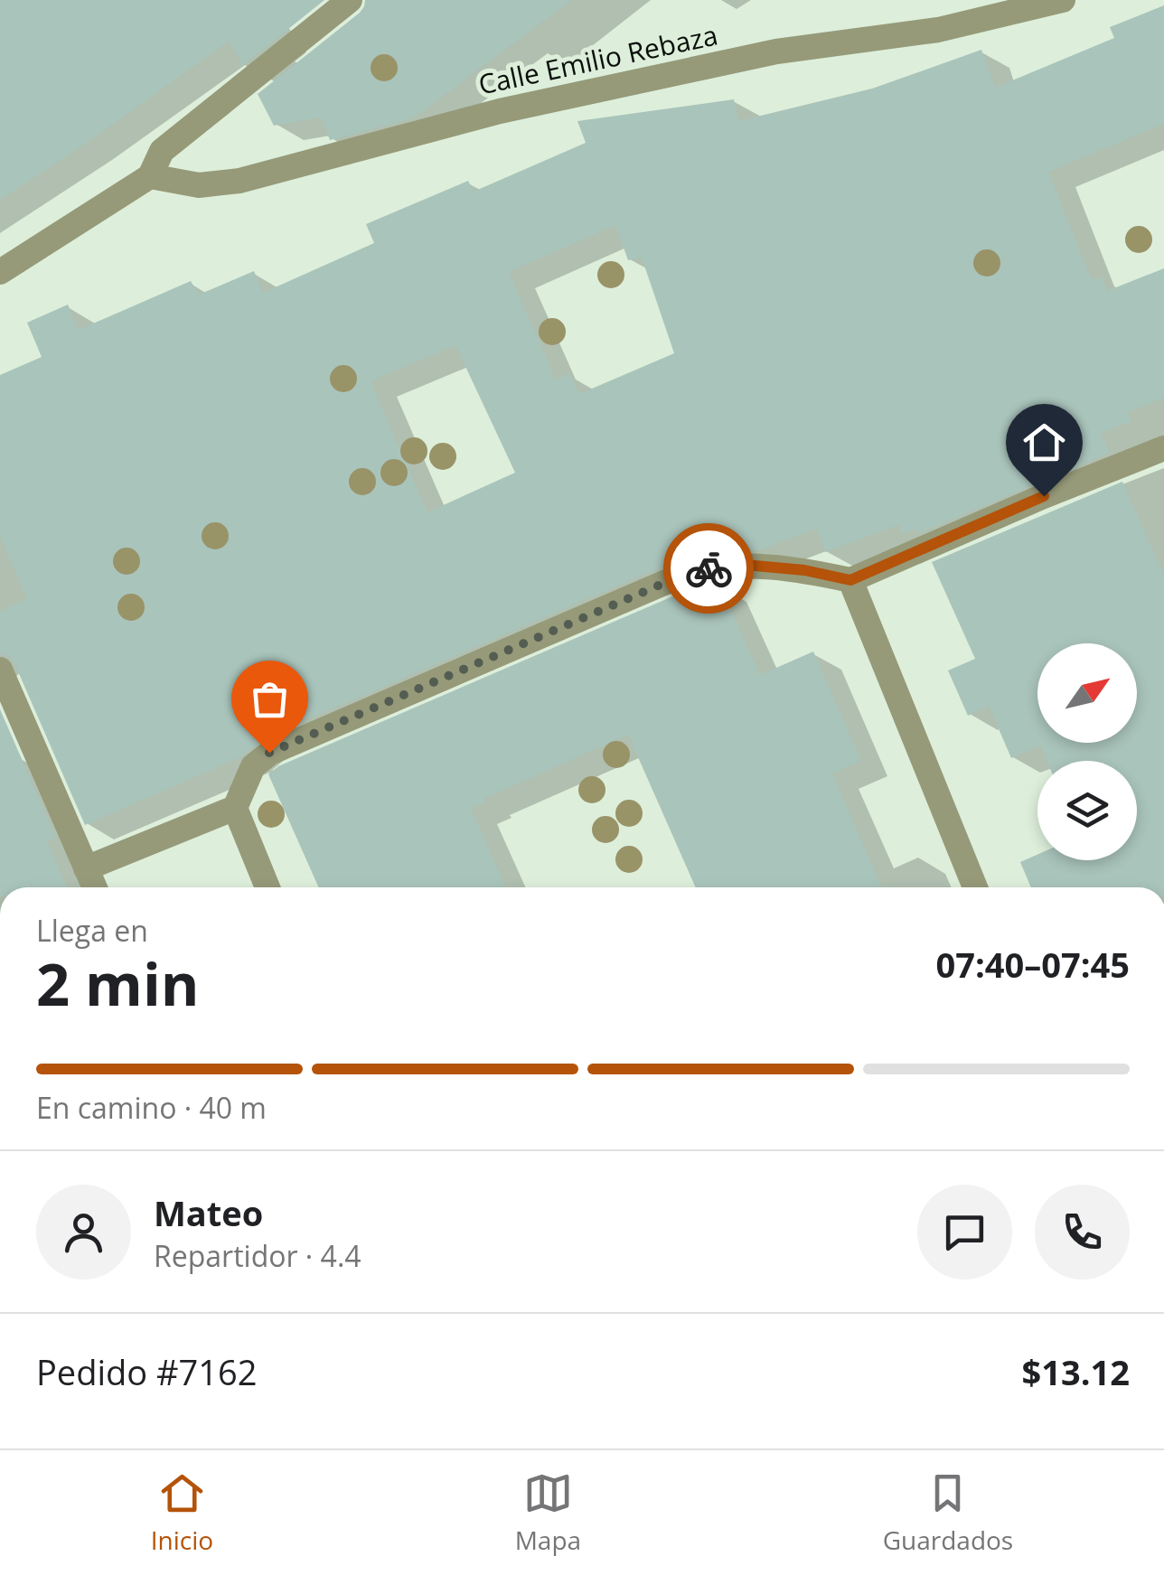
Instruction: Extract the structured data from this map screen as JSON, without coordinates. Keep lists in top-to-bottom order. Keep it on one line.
{"streets":{"street":["Calle Emilio Rebaza"]},"north":"top right","page":{"heading":["2 min","Llega en","07:40–07:45"],"panel":["Mateo","Repartidor · 4.4","Pedido #7162","$13.12"],"bar":"En camino · 40 m","tabs":["Inicio","Mapa","Guardados"]}}
